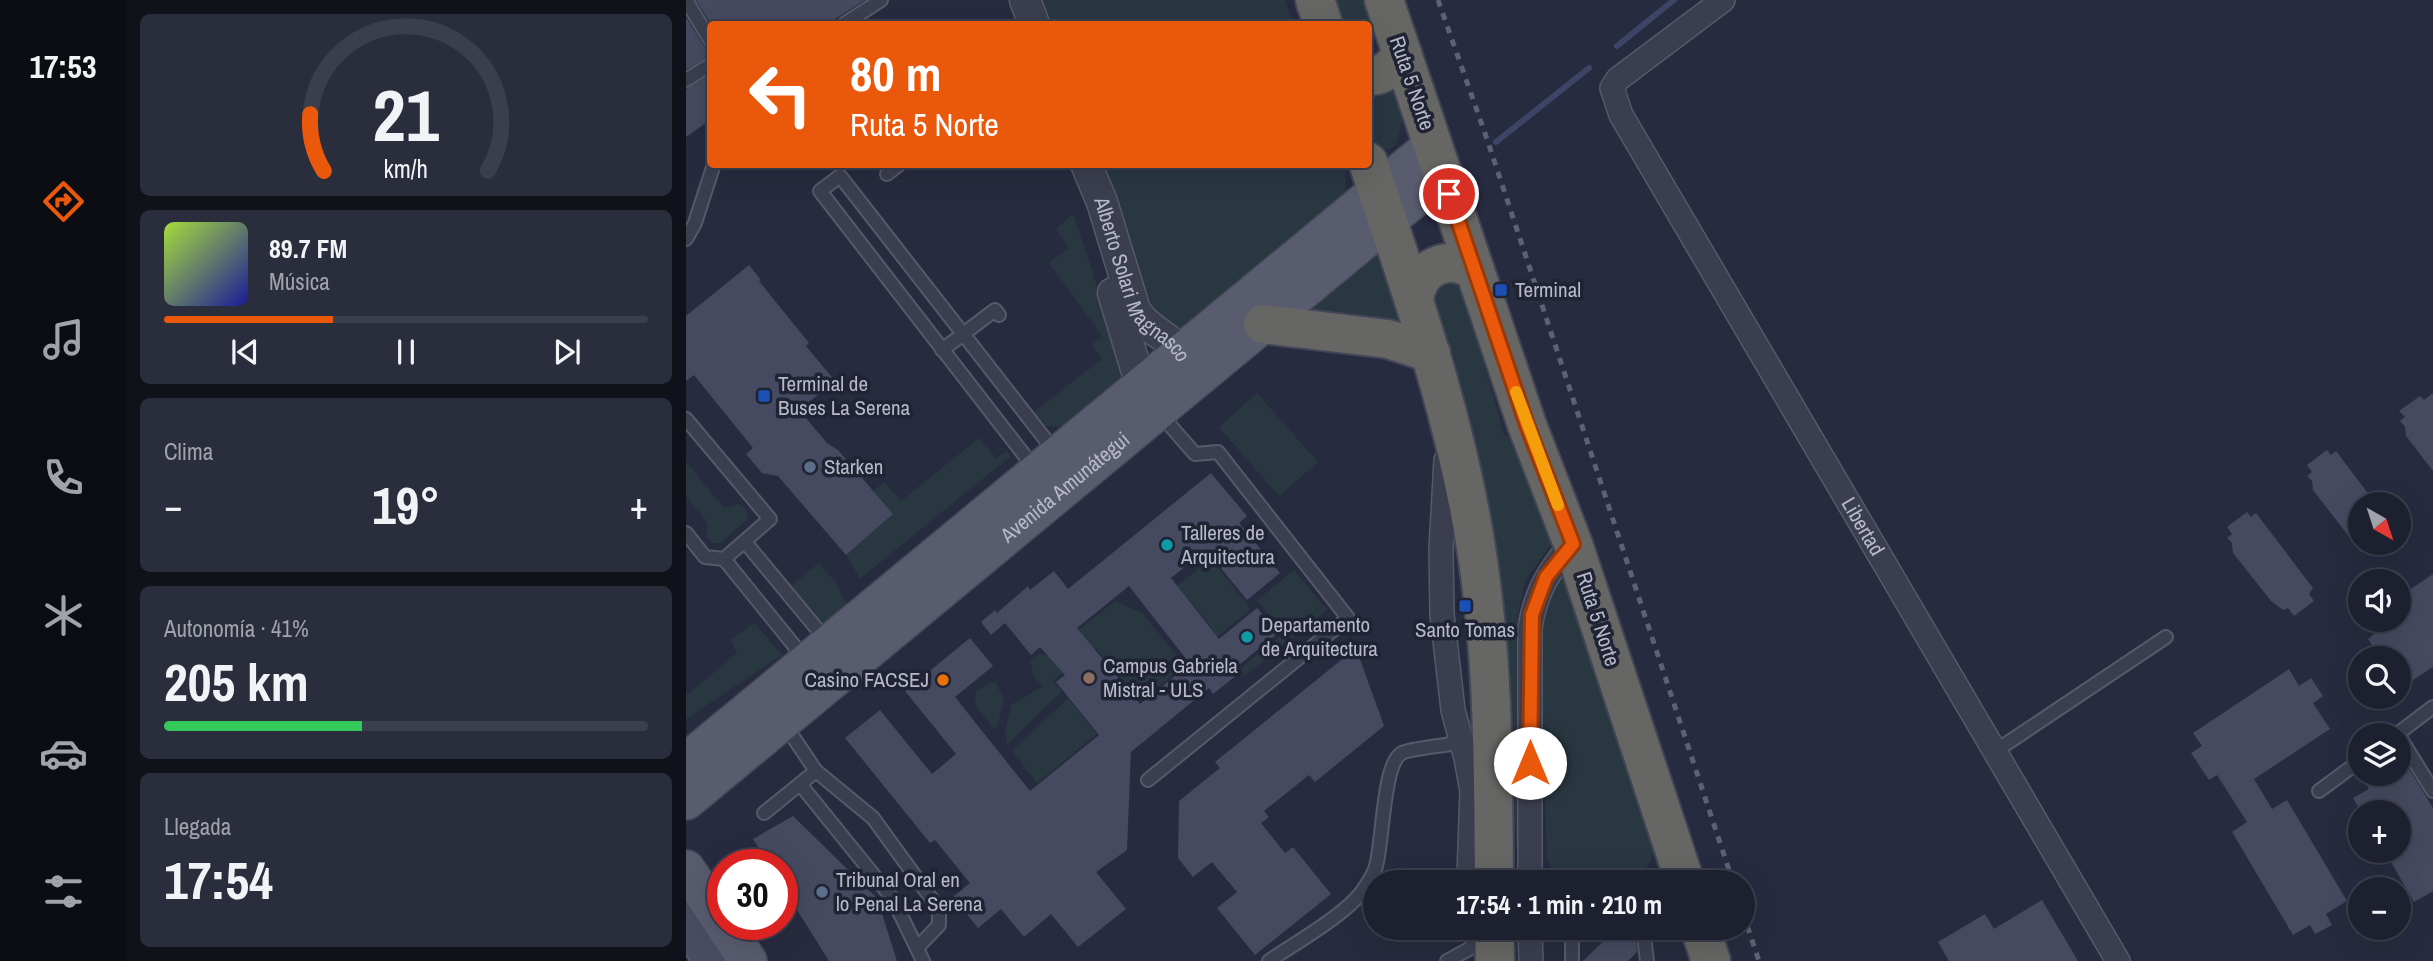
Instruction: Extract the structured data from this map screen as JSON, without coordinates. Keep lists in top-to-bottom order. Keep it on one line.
{"streets":{"highway":["Ruta 5 Norte"],"main road":["Avenida Amunátegui"],"street":["Alberto Solari Magnasco","Libertad"]},"crossings":[["Ruta 5 Norte","Avenida Amunátegui"],["Alberto Solari Magnasco","Avenida Amunátegui"]],"places":{"transit":["Terminal","Terminal de Buses La Serena","Santo Tomas"],"other":["Starken","Talleres de Arquitectura","Departamento de Arquitectura","Campus Gabriela Mistral - ULS","Casino FACSEJ","Tribunal Oral en lo Penal La Serena"]},"north":"bottom right","page":{"tabs":"17:53","turn":["80 m","Ruta 5 Norte"],"song":["89.7 FM","Música"],"tile":["Clima",["Autonomía · 41%","205 km"],["Llegada","17:54"]],"heat":["−","19°","+"],"map_buttons":["+","−"],"limit":"30","trip":"17:54 · 1 min · 210 m","gauge":["21","km/h"]}}
